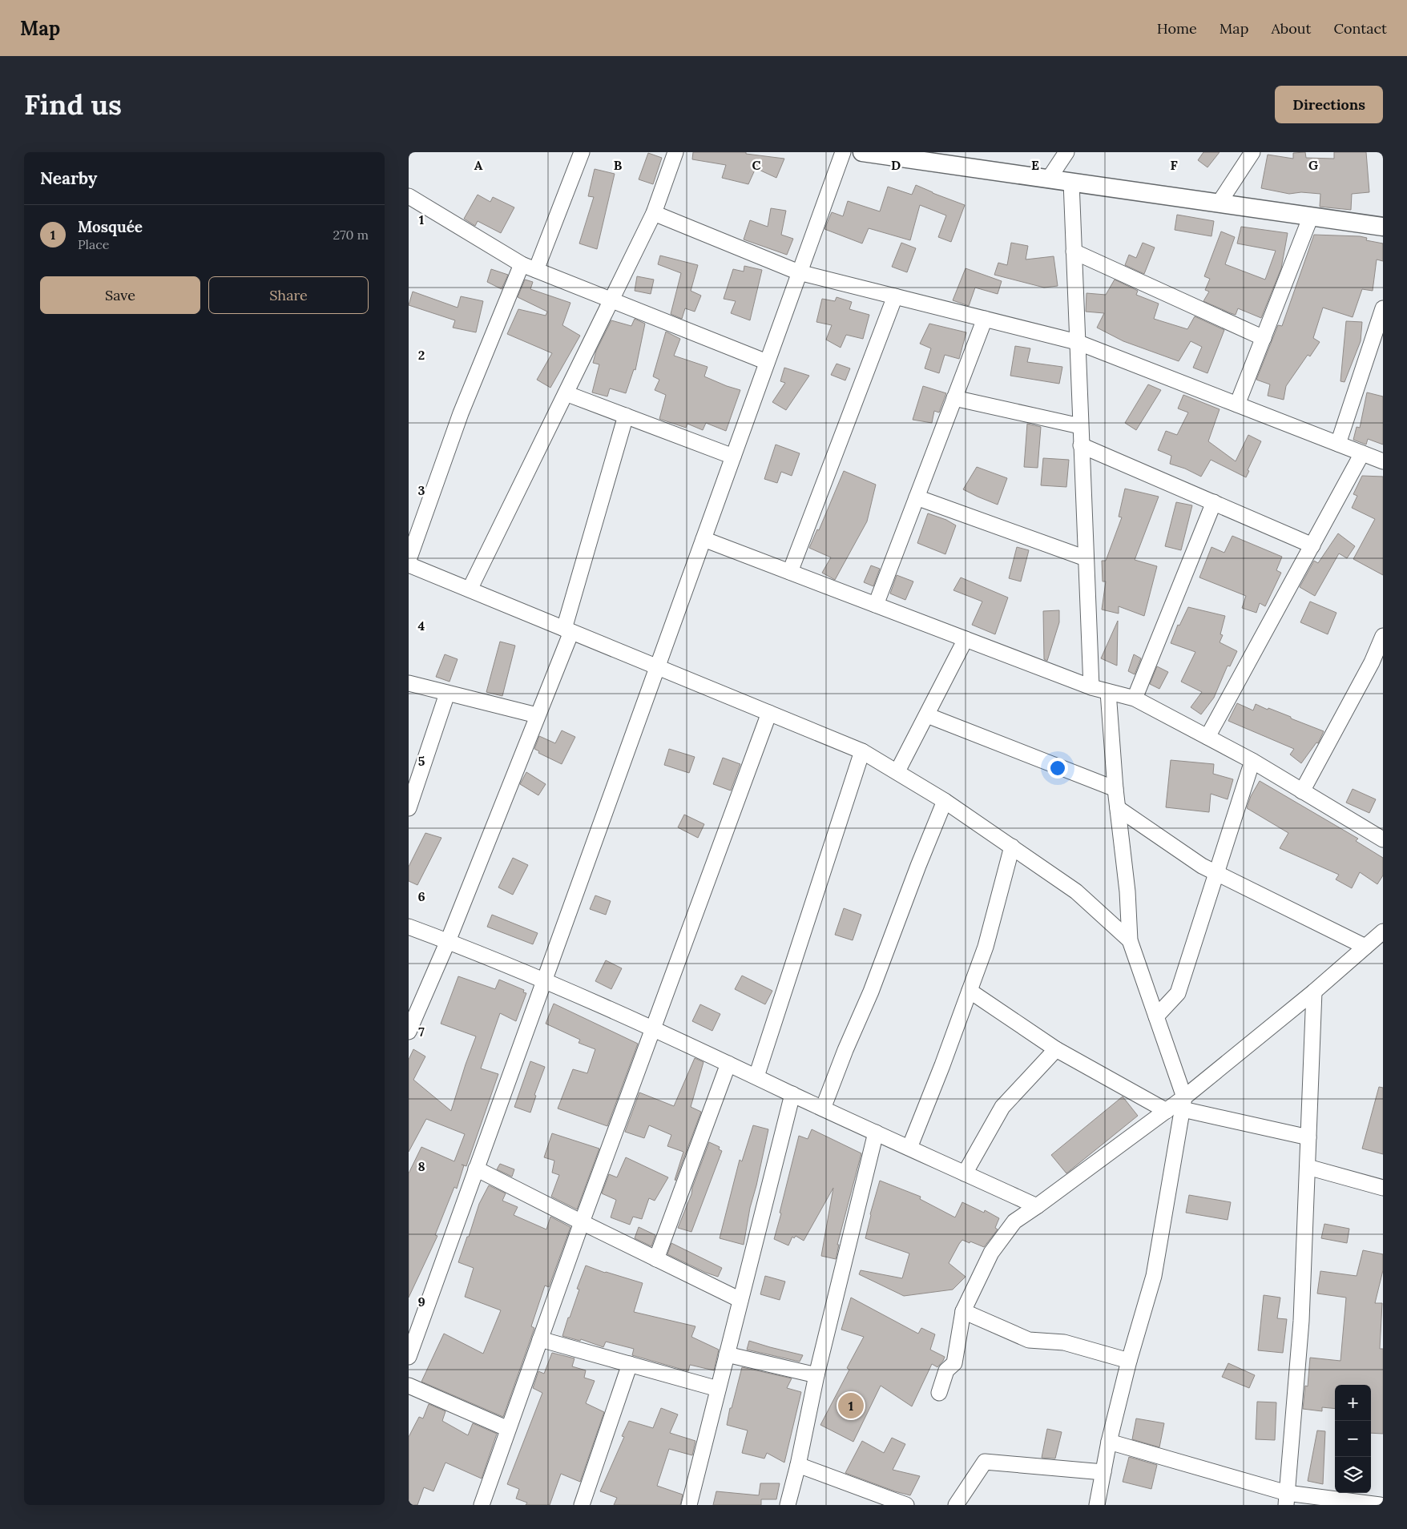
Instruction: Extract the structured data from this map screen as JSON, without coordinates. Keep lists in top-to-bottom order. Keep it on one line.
{"page":{"header":"Map","nav":["Home","Map","About","Contact"],"buttons":["Directions",["Save","Share"]],"title":"Find us","heading":"Nearby","list":[{"mark":"1","name":"Mosquée","note":"Place","value":"270 m"}],"map_buttons":["+","−"],"pins":"1"},"grid":{"columns":["A","B","C","D","E","F","G"],"rows":["1","2","3","4","5","6","7","8","9"]}}
